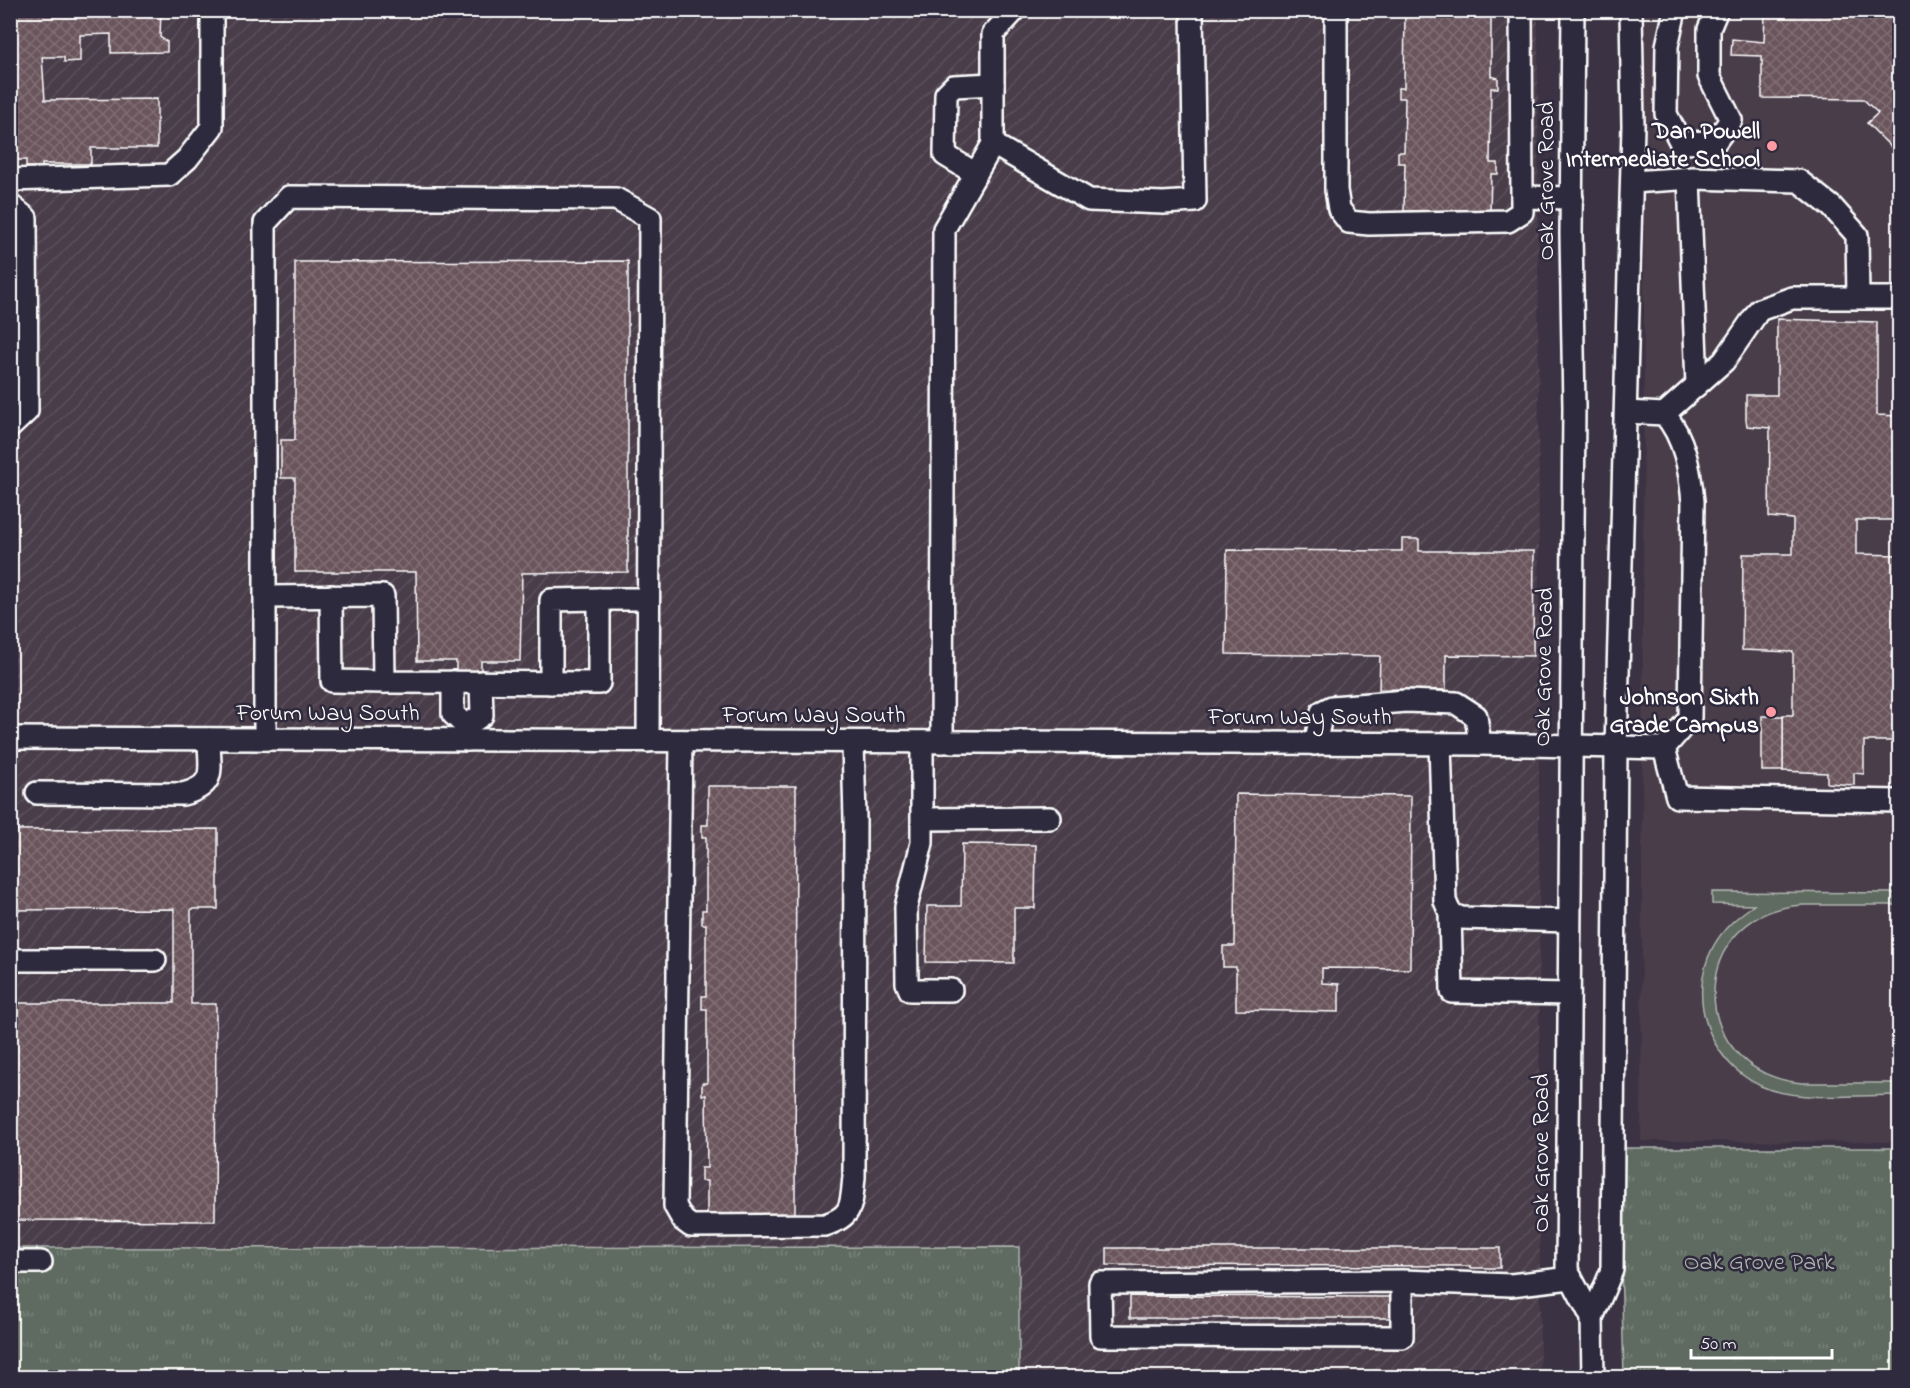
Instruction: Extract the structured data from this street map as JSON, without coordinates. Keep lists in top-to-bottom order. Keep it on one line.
{"streets":{"street":["Oak Grove Road","Forum Way South"]},"crossings":[["Oak Grove Road","Forum Way South"]],"parks":["Oak Grove Park"],"places":["Dan Powell Intermediate School","Johnson Sixth Grade Campus"],"scale_bar":"50 m"}
